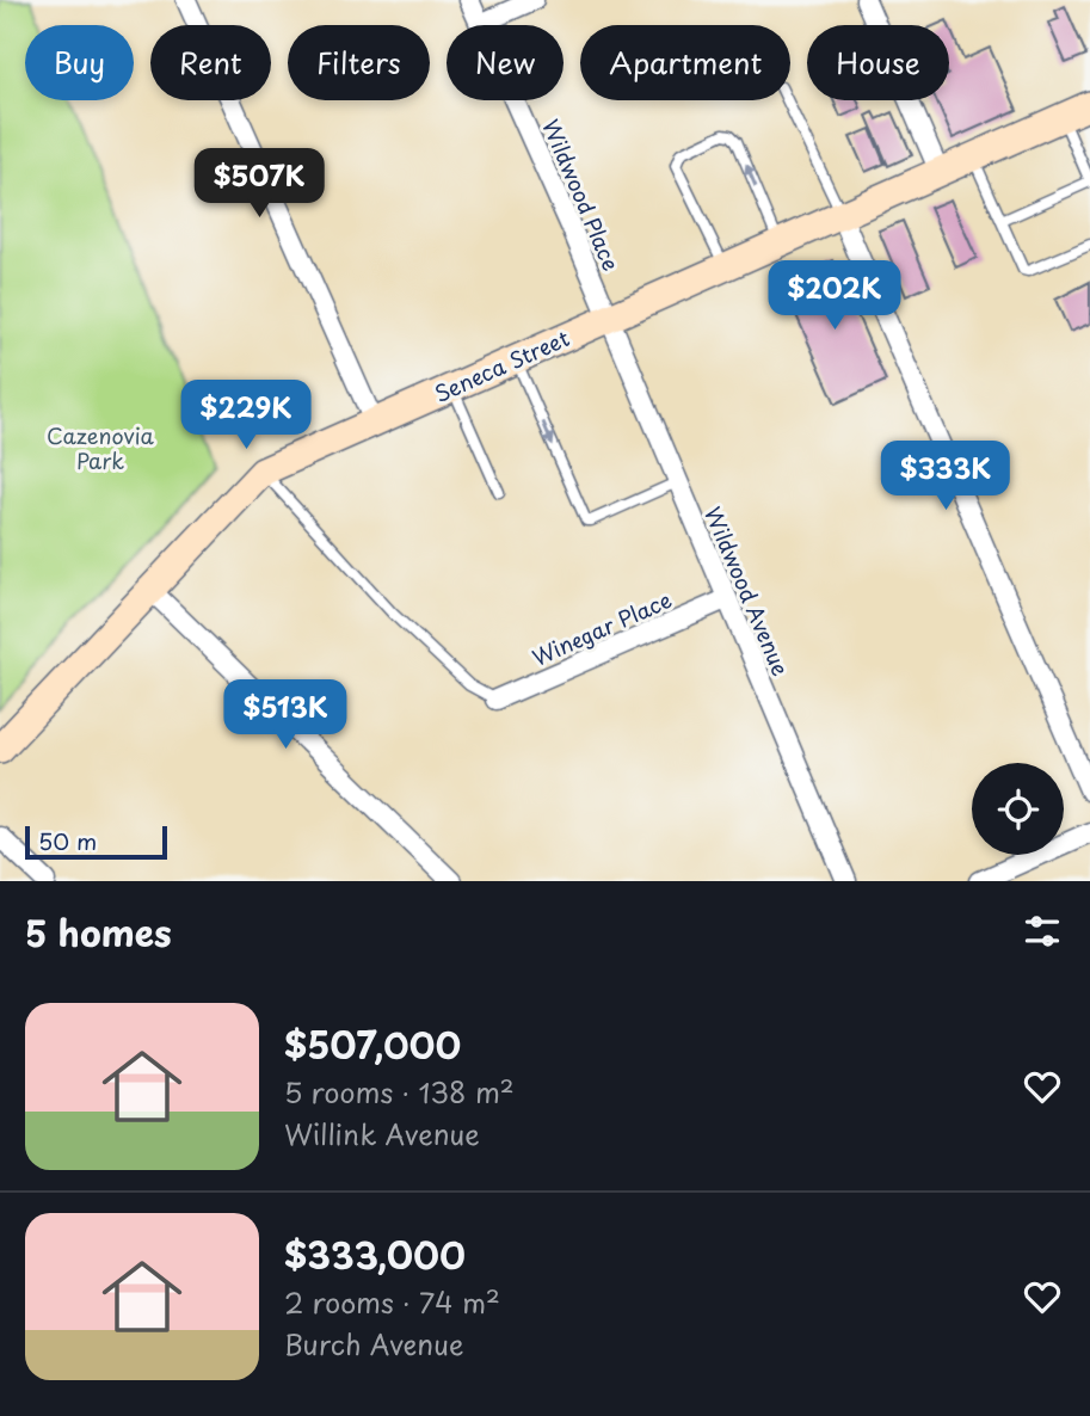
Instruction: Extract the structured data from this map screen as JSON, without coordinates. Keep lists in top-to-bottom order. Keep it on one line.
{"streets":{"main road":["Seneca Street"],"street":["Wildwood Place","Wildwood Avenue","Winegar Place"]},"crossings":[["Wildwood Place","Seneca Street"],["Wildwood Place","Wildwood Avenue"],["Seneca Street","Wildwood Avenue"],["Wildwood Avenue","Winegar Place"]],"parks":["Cazenovia Park"],"scale_bar":"50 m","page":{"chip":["Buy","Rent","Filters","New","Apartment","House"],"price":["$507K","$202K","$229K","$333K","$513K"],"scale":"50 m","heading":"5 homes","list":[{"name":"$507,000","note":"5 rooms · 138 m² · Willink Avenue"},{"name":"$333,000","note":"2 rooms · 74 m² · Burch Avenue"}]}}
